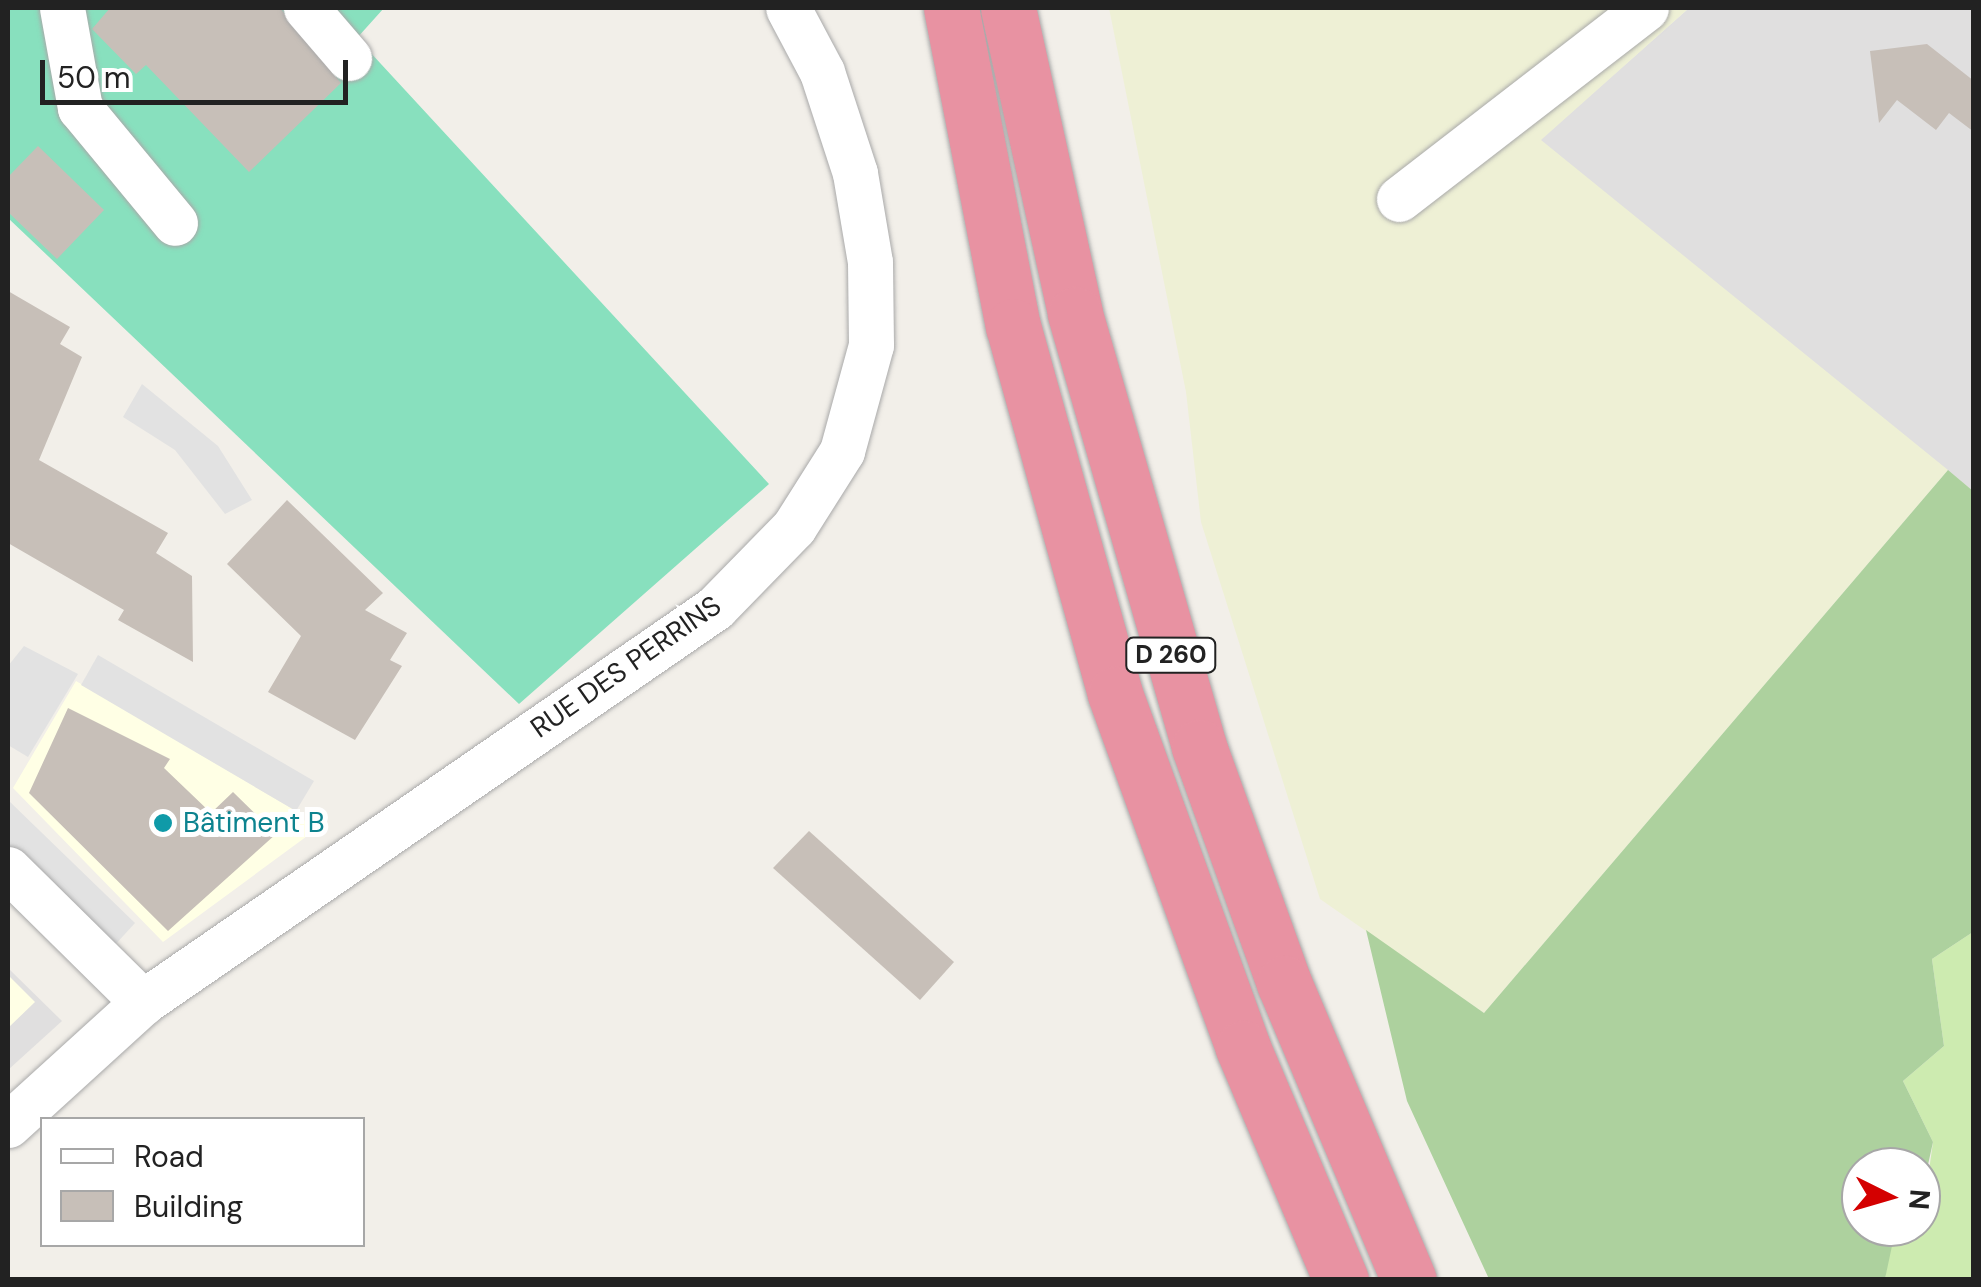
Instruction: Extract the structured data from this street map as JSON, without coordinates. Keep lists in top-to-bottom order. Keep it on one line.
{"streets":{"highway":["D 260"],"street":["RUE DES PERRINS"]},"places":["Bâtiment B"],"legend":["Road","Building"],"scale_bar":"50 m","north":"right"}
